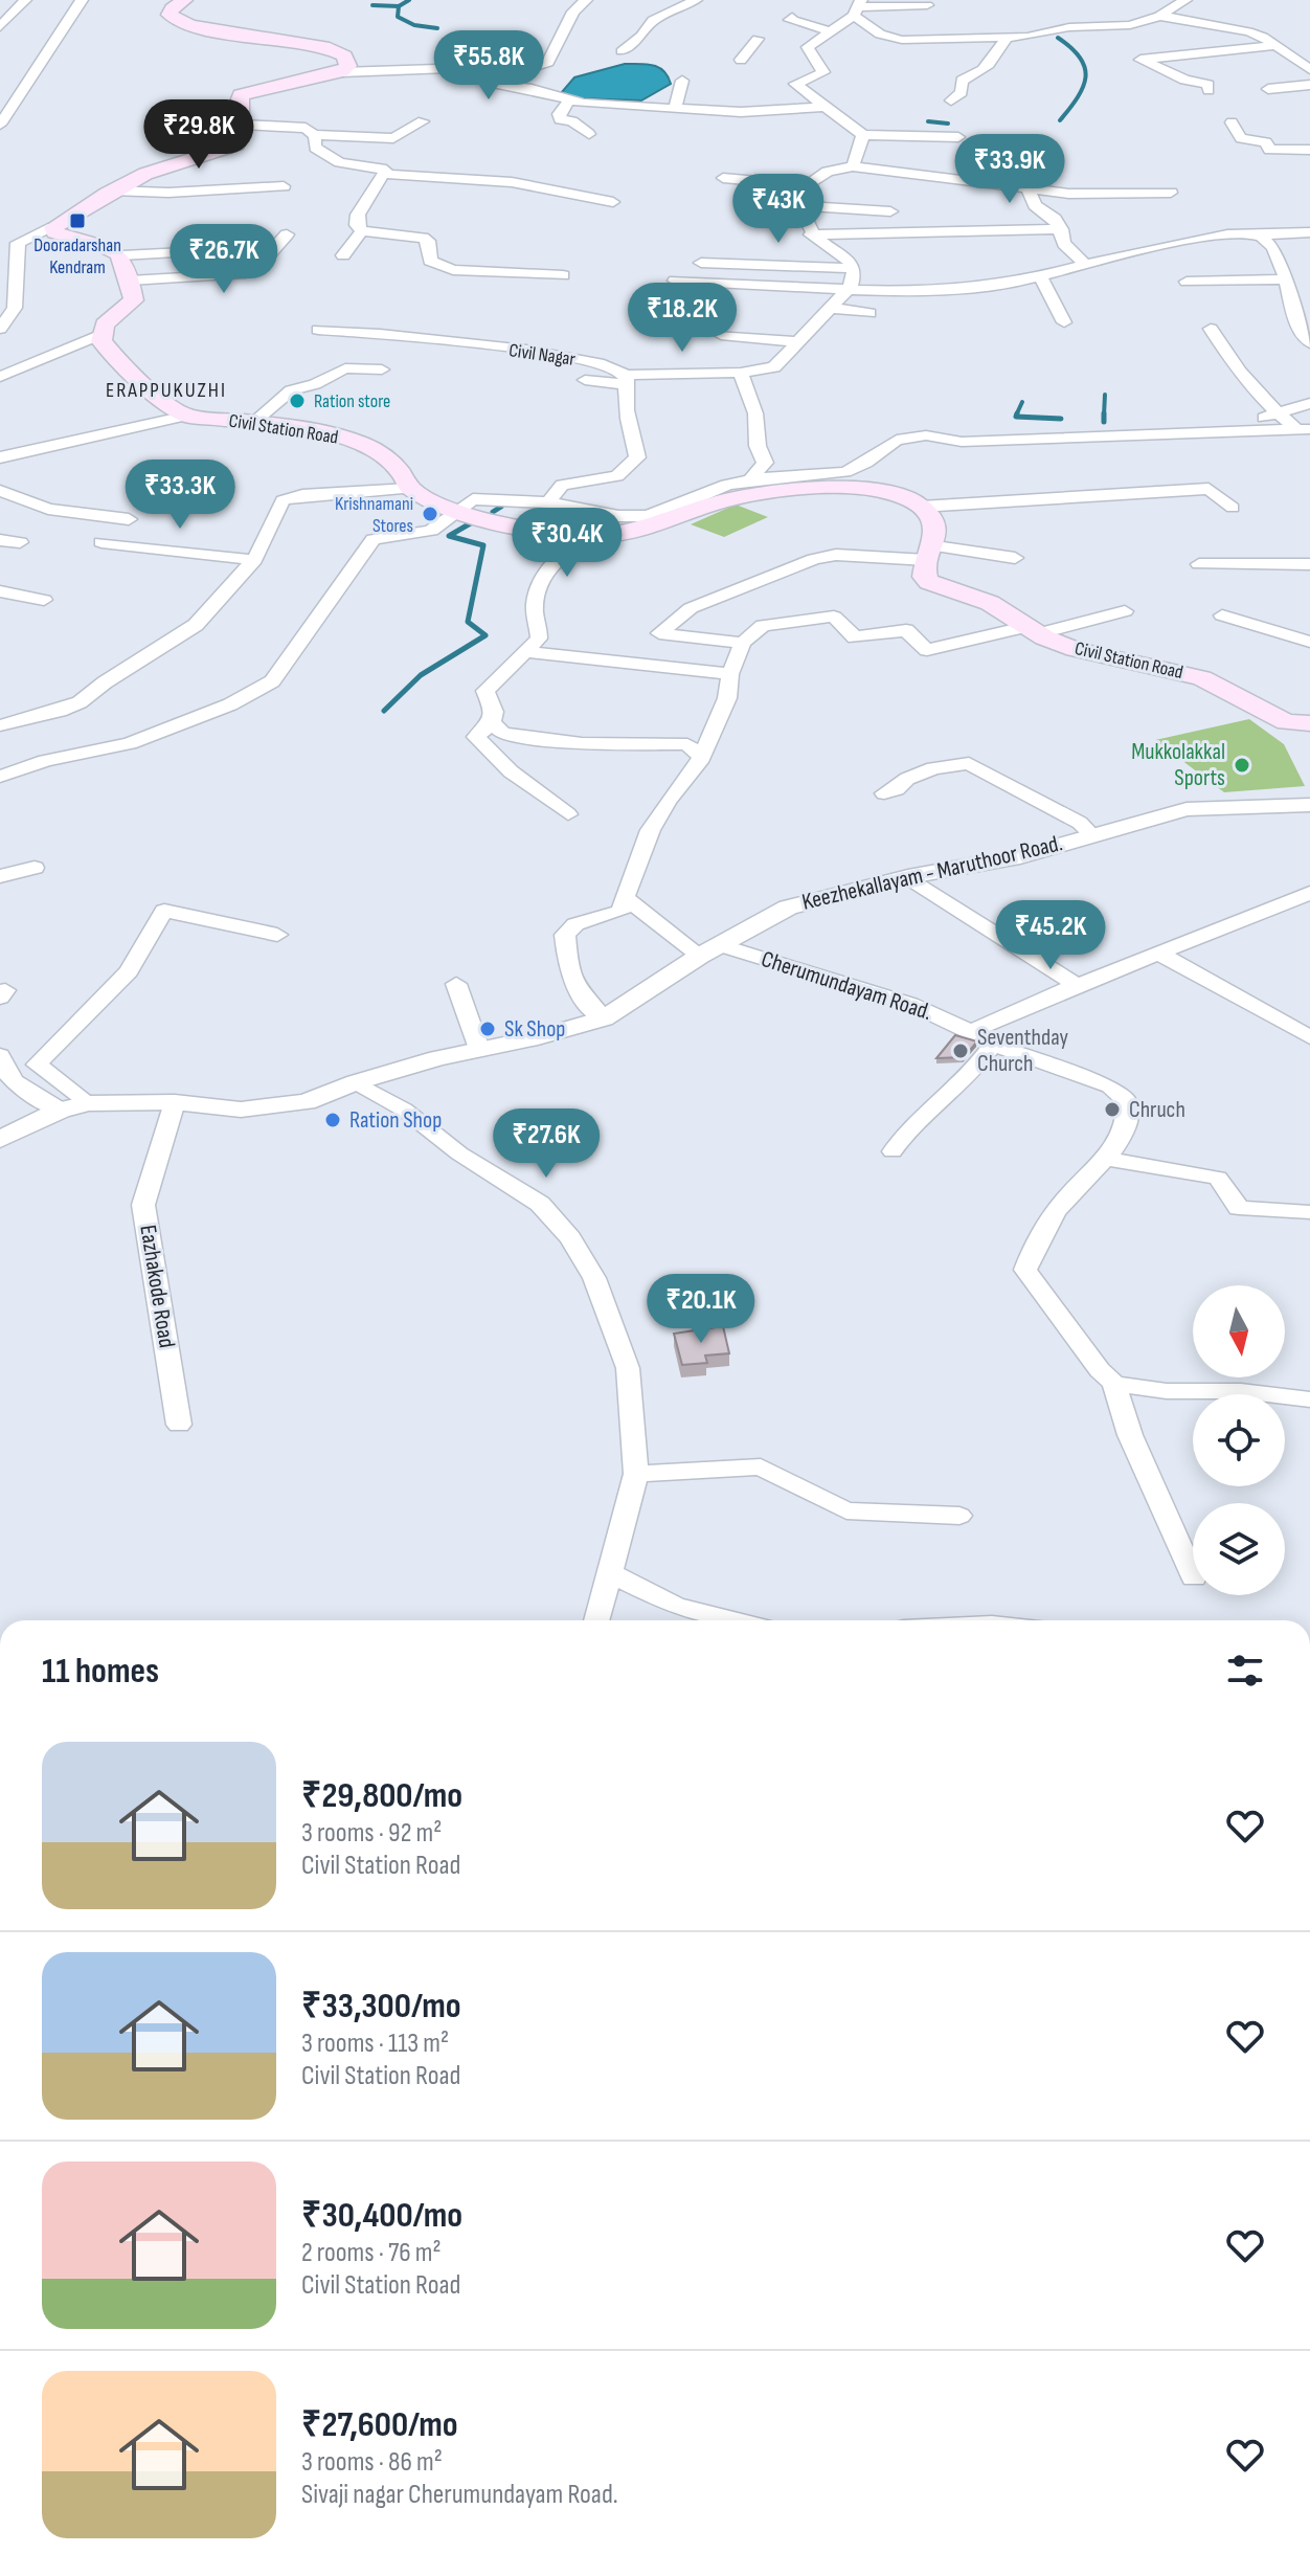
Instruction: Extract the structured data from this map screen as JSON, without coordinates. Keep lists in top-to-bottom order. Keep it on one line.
{"streets":{"main road":["Civil Station Road"],"street":["Civil Nagar","Keezhekallayam - Maruthoor Road.","Cherumundayam Road.","Eazhakode Road"]},"crossings":[["Keezhekallayam - Maruthoor Road.","Cherumundayam Road."],["Keezhekallayam - Maruthoor Road.","Eazhakode Road"]],"districts":["ERAPPUKUZHI"],"places":{"transit":["Dooradarshan Kendram"],"other":["Ration store","Krishnamani Stores","Mukkolakkal Sports","Sk Shop","Seventhday Church","Chruch","Ration Shop"]},"north":"bottom","page":{"price":["₹55.8K","₹29.8K","₹33.9K","₹43K","₹26.7K","₹18.2K","₹33.3K","₹30.4K","₹45.2K","₹27.6K","₹20.1K"],"heading":"11 homes","list":[{"name":"₹29,800/mo","note":"3 rooms · 92 m² · Civil Station Road"},{"name":"₹33,300/mo","note":"3 rooms · 113 m² · Civil Station Road"},{"name":"₹30,400/mo","note":"2 rooms · 76 m² · Civil Station Road"},{"name":"₹27,600/mo","note":"3 rooms · 86 m² · Sivaji nagar Cherumundayam Road."}]}}
